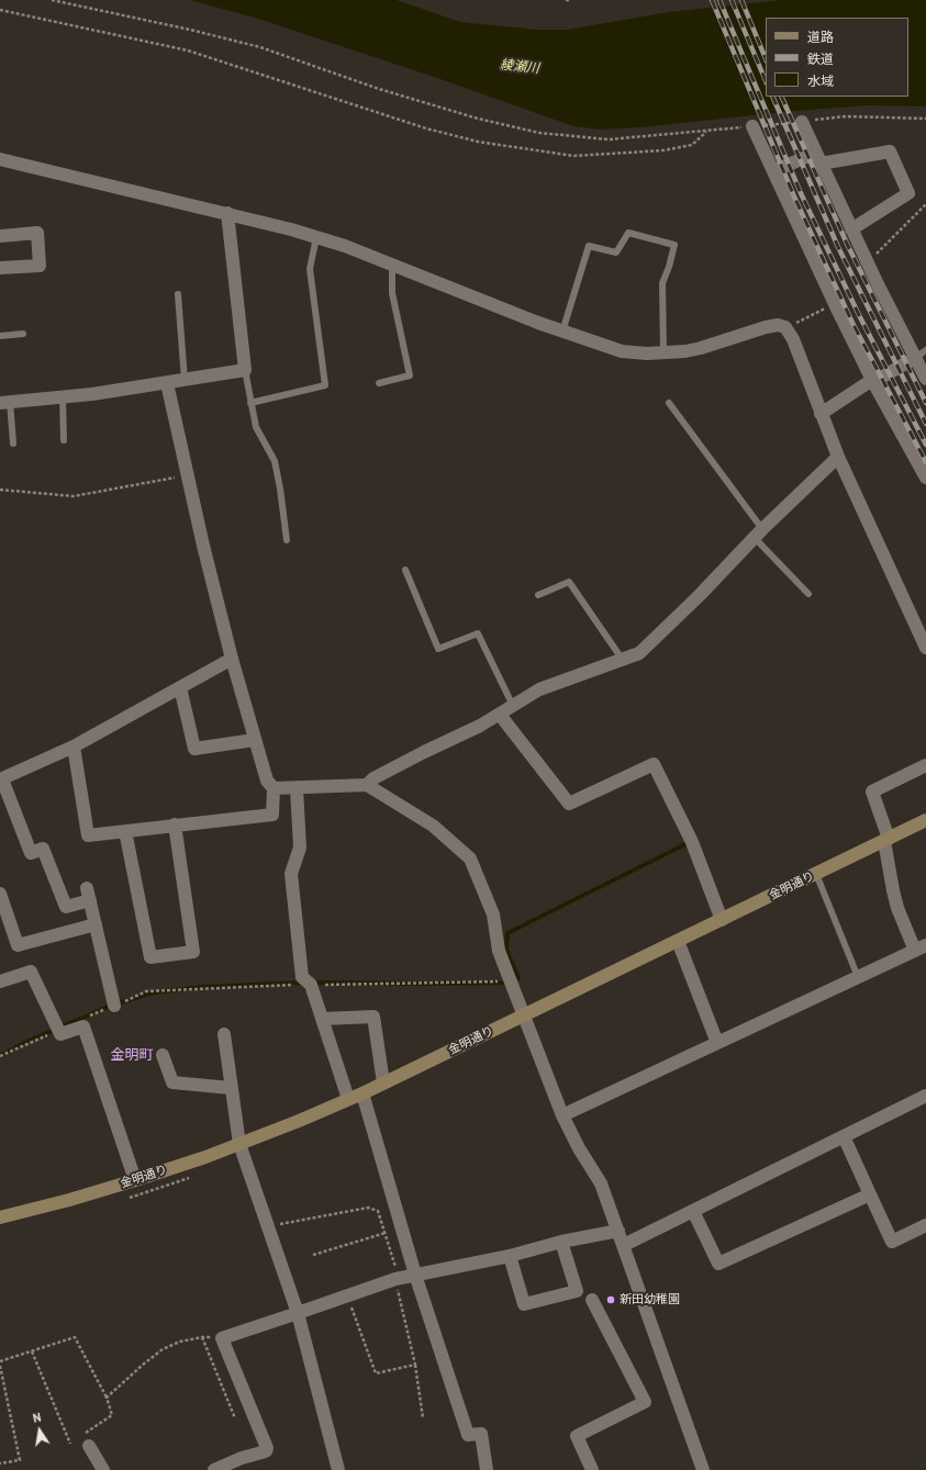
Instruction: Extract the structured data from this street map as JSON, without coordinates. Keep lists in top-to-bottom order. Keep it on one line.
{"streets":{"street":["金明通り"]},"districts":["金明町"],"water":["綾瀬川"],"places":["新田幼稚園"],"legend":["道路","鉄道","水域"],"north":"top"}
